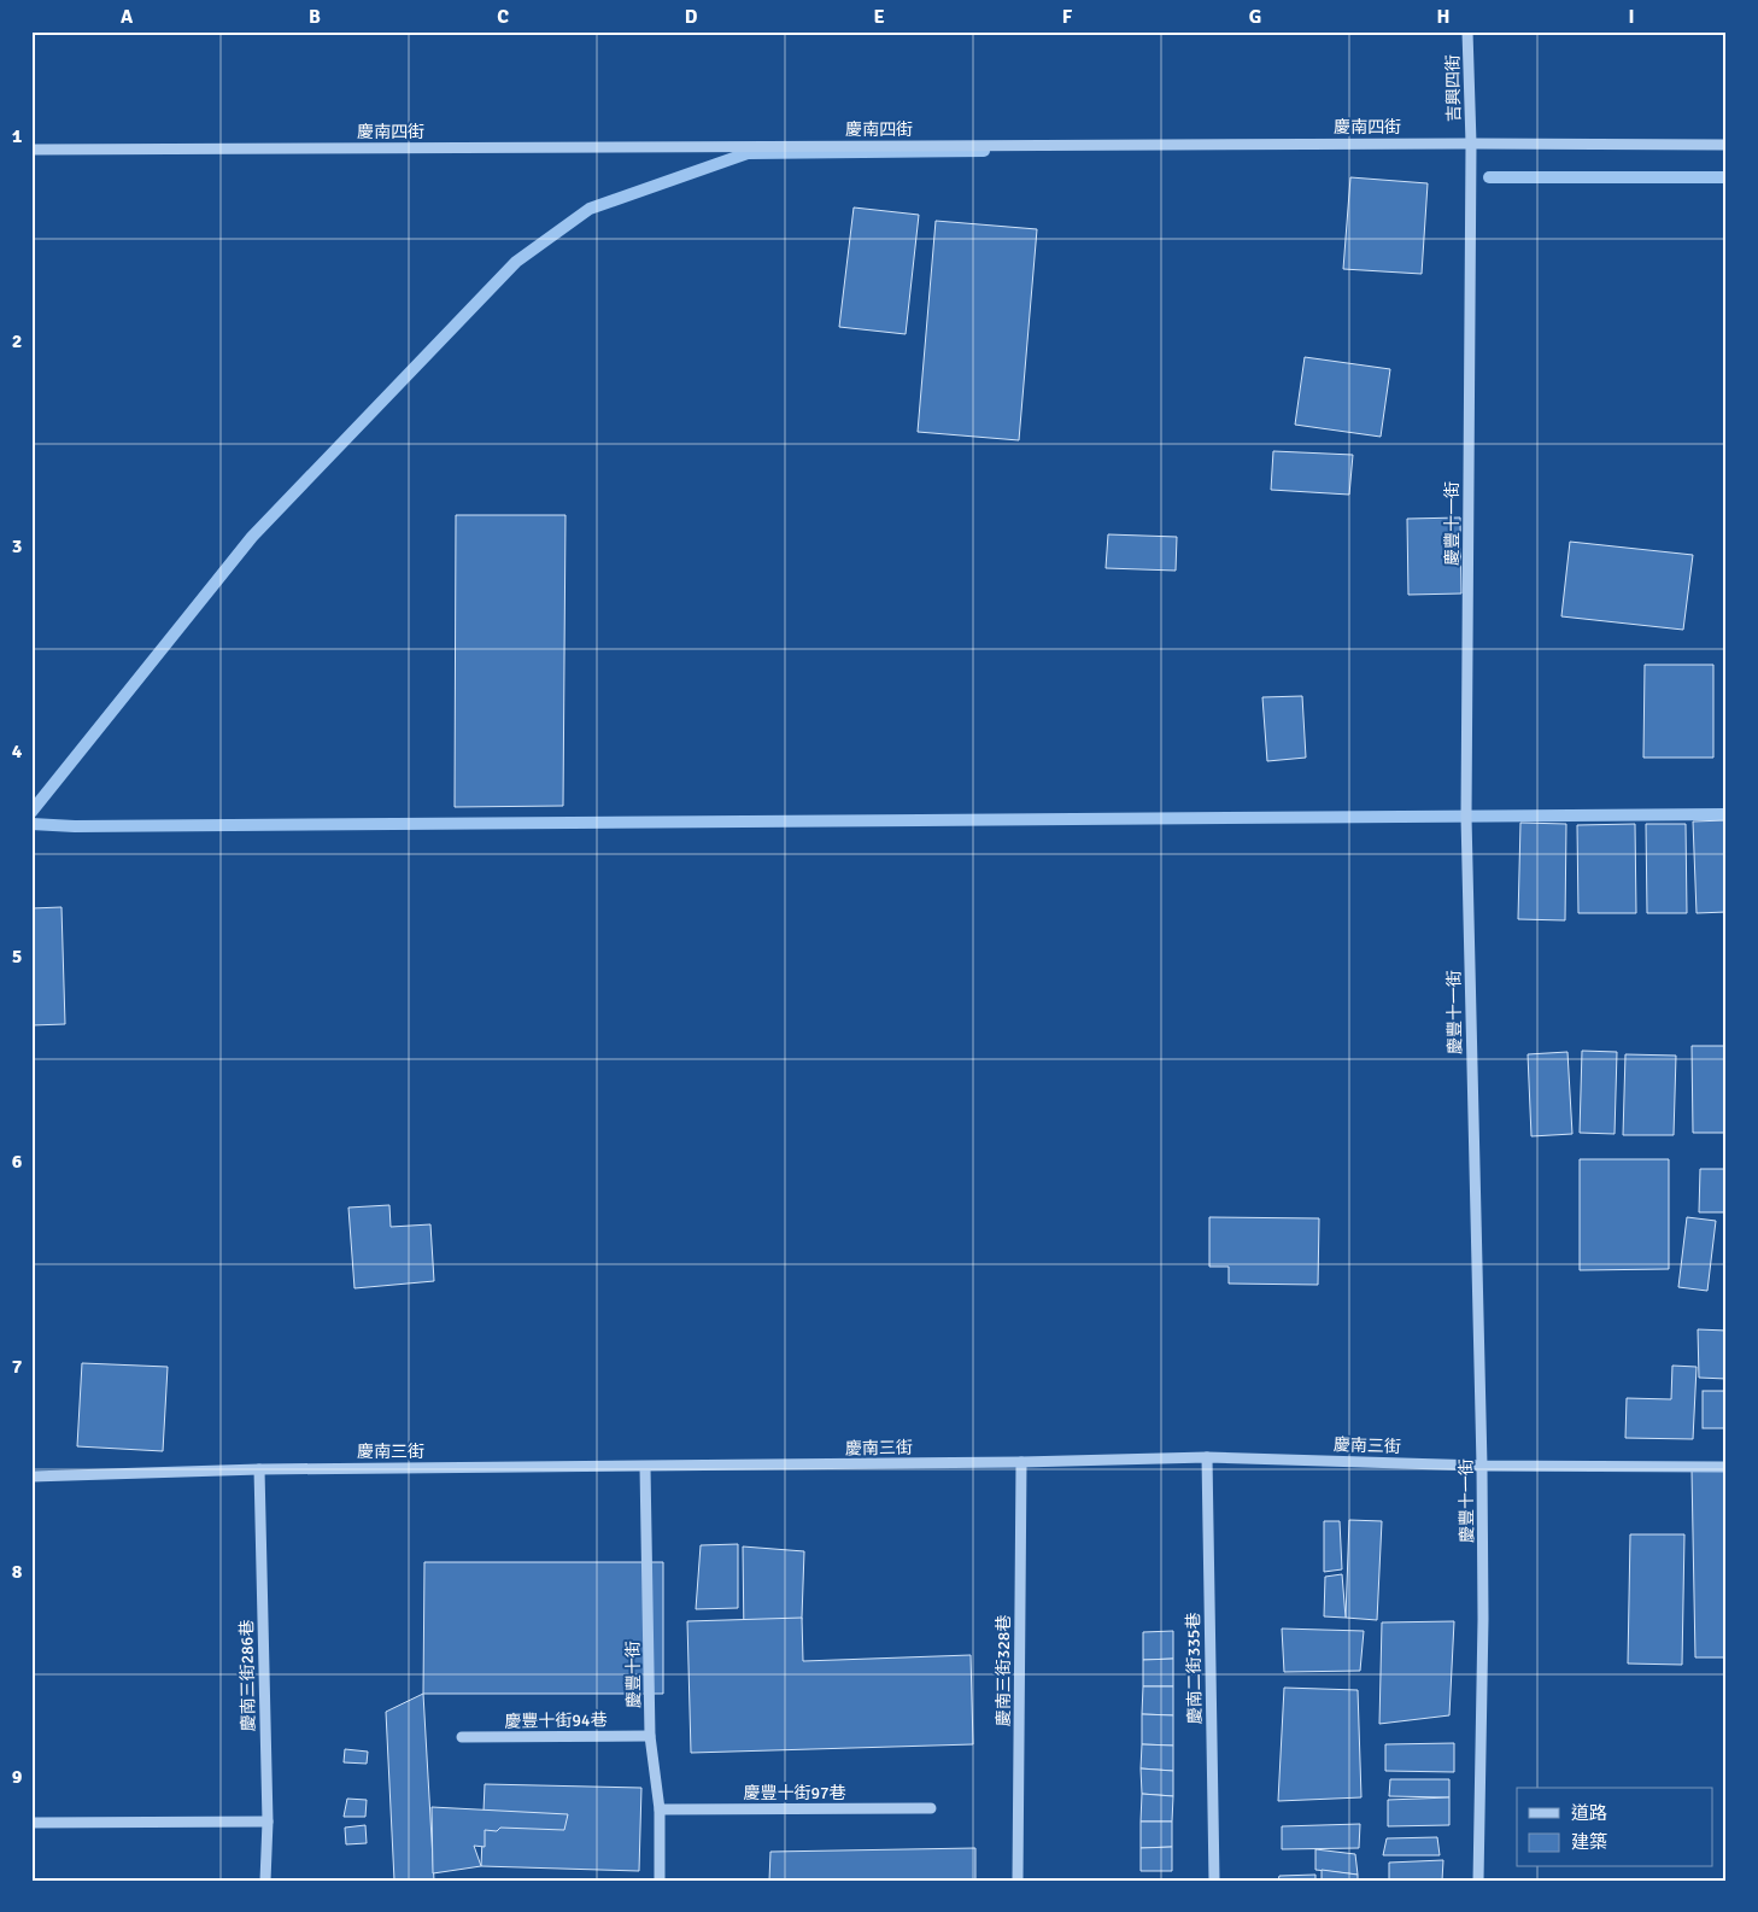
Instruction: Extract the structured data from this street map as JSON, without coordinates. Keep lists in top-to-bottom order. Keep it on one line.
{"streets":{"street":["吉興四街","慶南四街","慶豐十一街","慶南三街","慶南二街335巷","慶南三街328巷","慶豐十街","慶南三街286巷","慶豐十街94巷","慶豐十街97巷"]},"crossings":[["吉興四街","慶南四街"],["吉興四街","慶豐十一街"],["慶南四街","慶豐十一街"],["慶豐十一街","慶南三街"],["慶南三街","慶南二街335巷"],["慶南三街","慶南三街328巷"],["慶南三街","慶豐十街"],["慶南三街","慶南三街286巷"],["慶豐十街","慶豐十街94巷"],["慶豐十街","慶豐十街97巷"]],"legend":["道路","建築"],"grid":{"columns":["A","B","C","D","E","F","G","H","I"],"rows":["1","2","3","4","5","6","7","8","9"]}}
